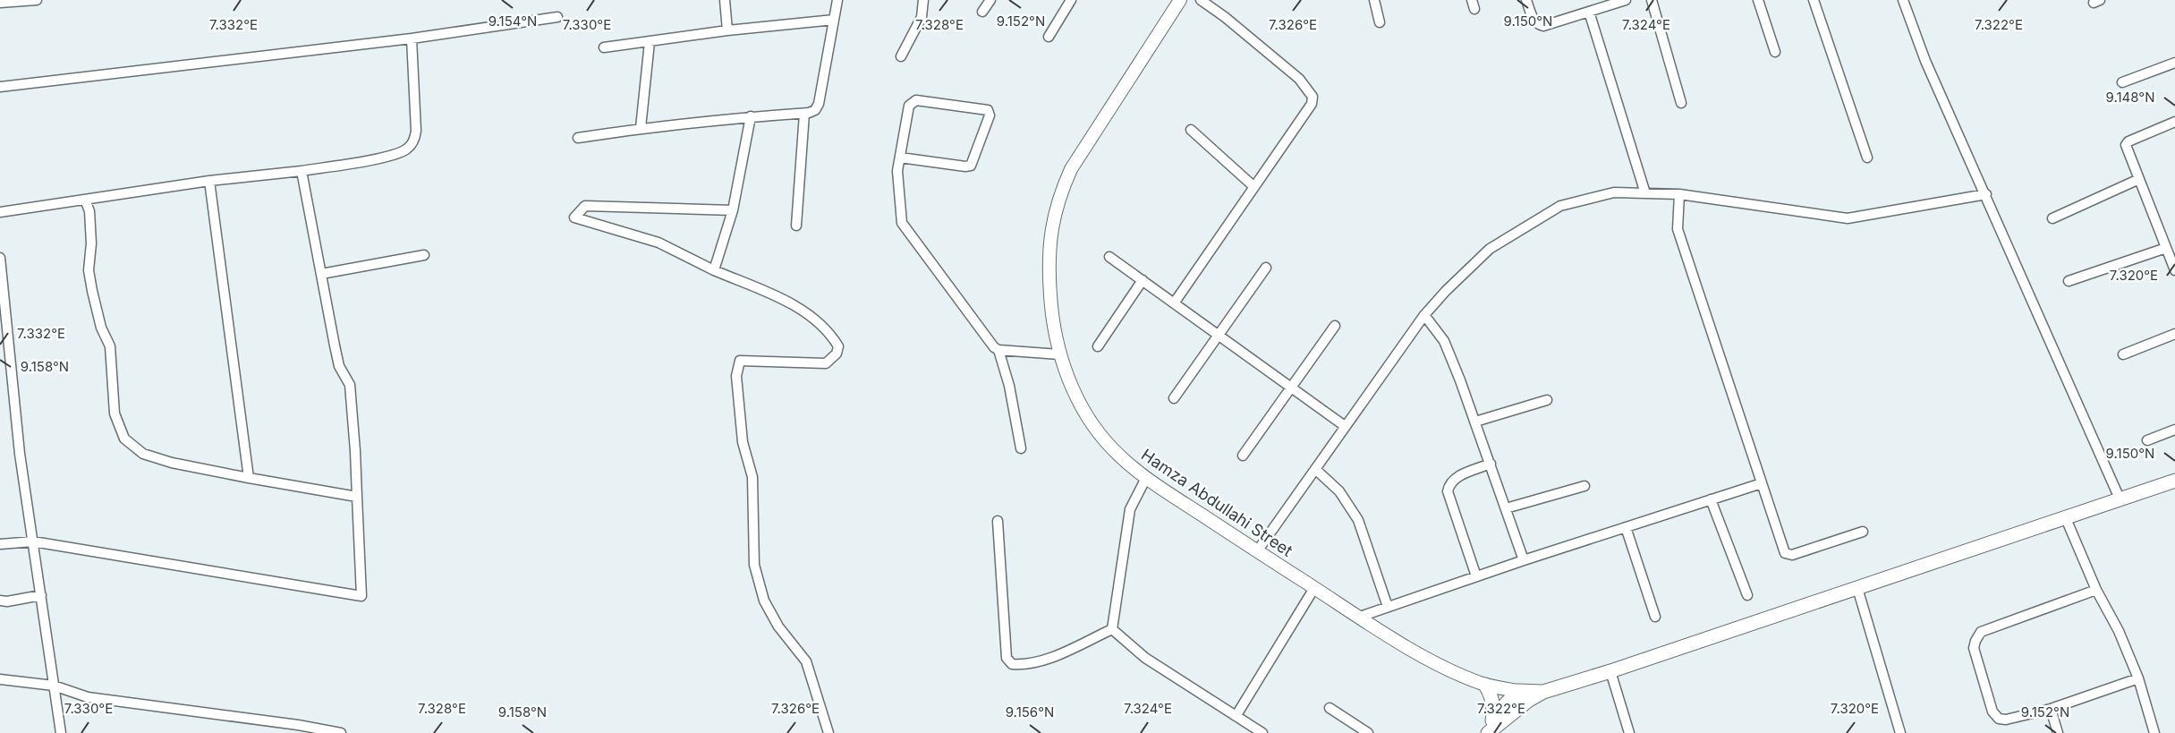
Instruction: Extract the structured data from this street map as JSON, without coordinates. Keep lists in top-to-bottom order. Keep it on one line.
{"streets":{"street":["Hamza Abdullahi Street"]},"coordinates":["9.154°N","9.152°N","9.150°N","7.332°E","7.330°E","7.328°E","7.326°E","7.324°E","7.322°E","9.148°N","7.320°E","9.158°N","9.156°N"]}
